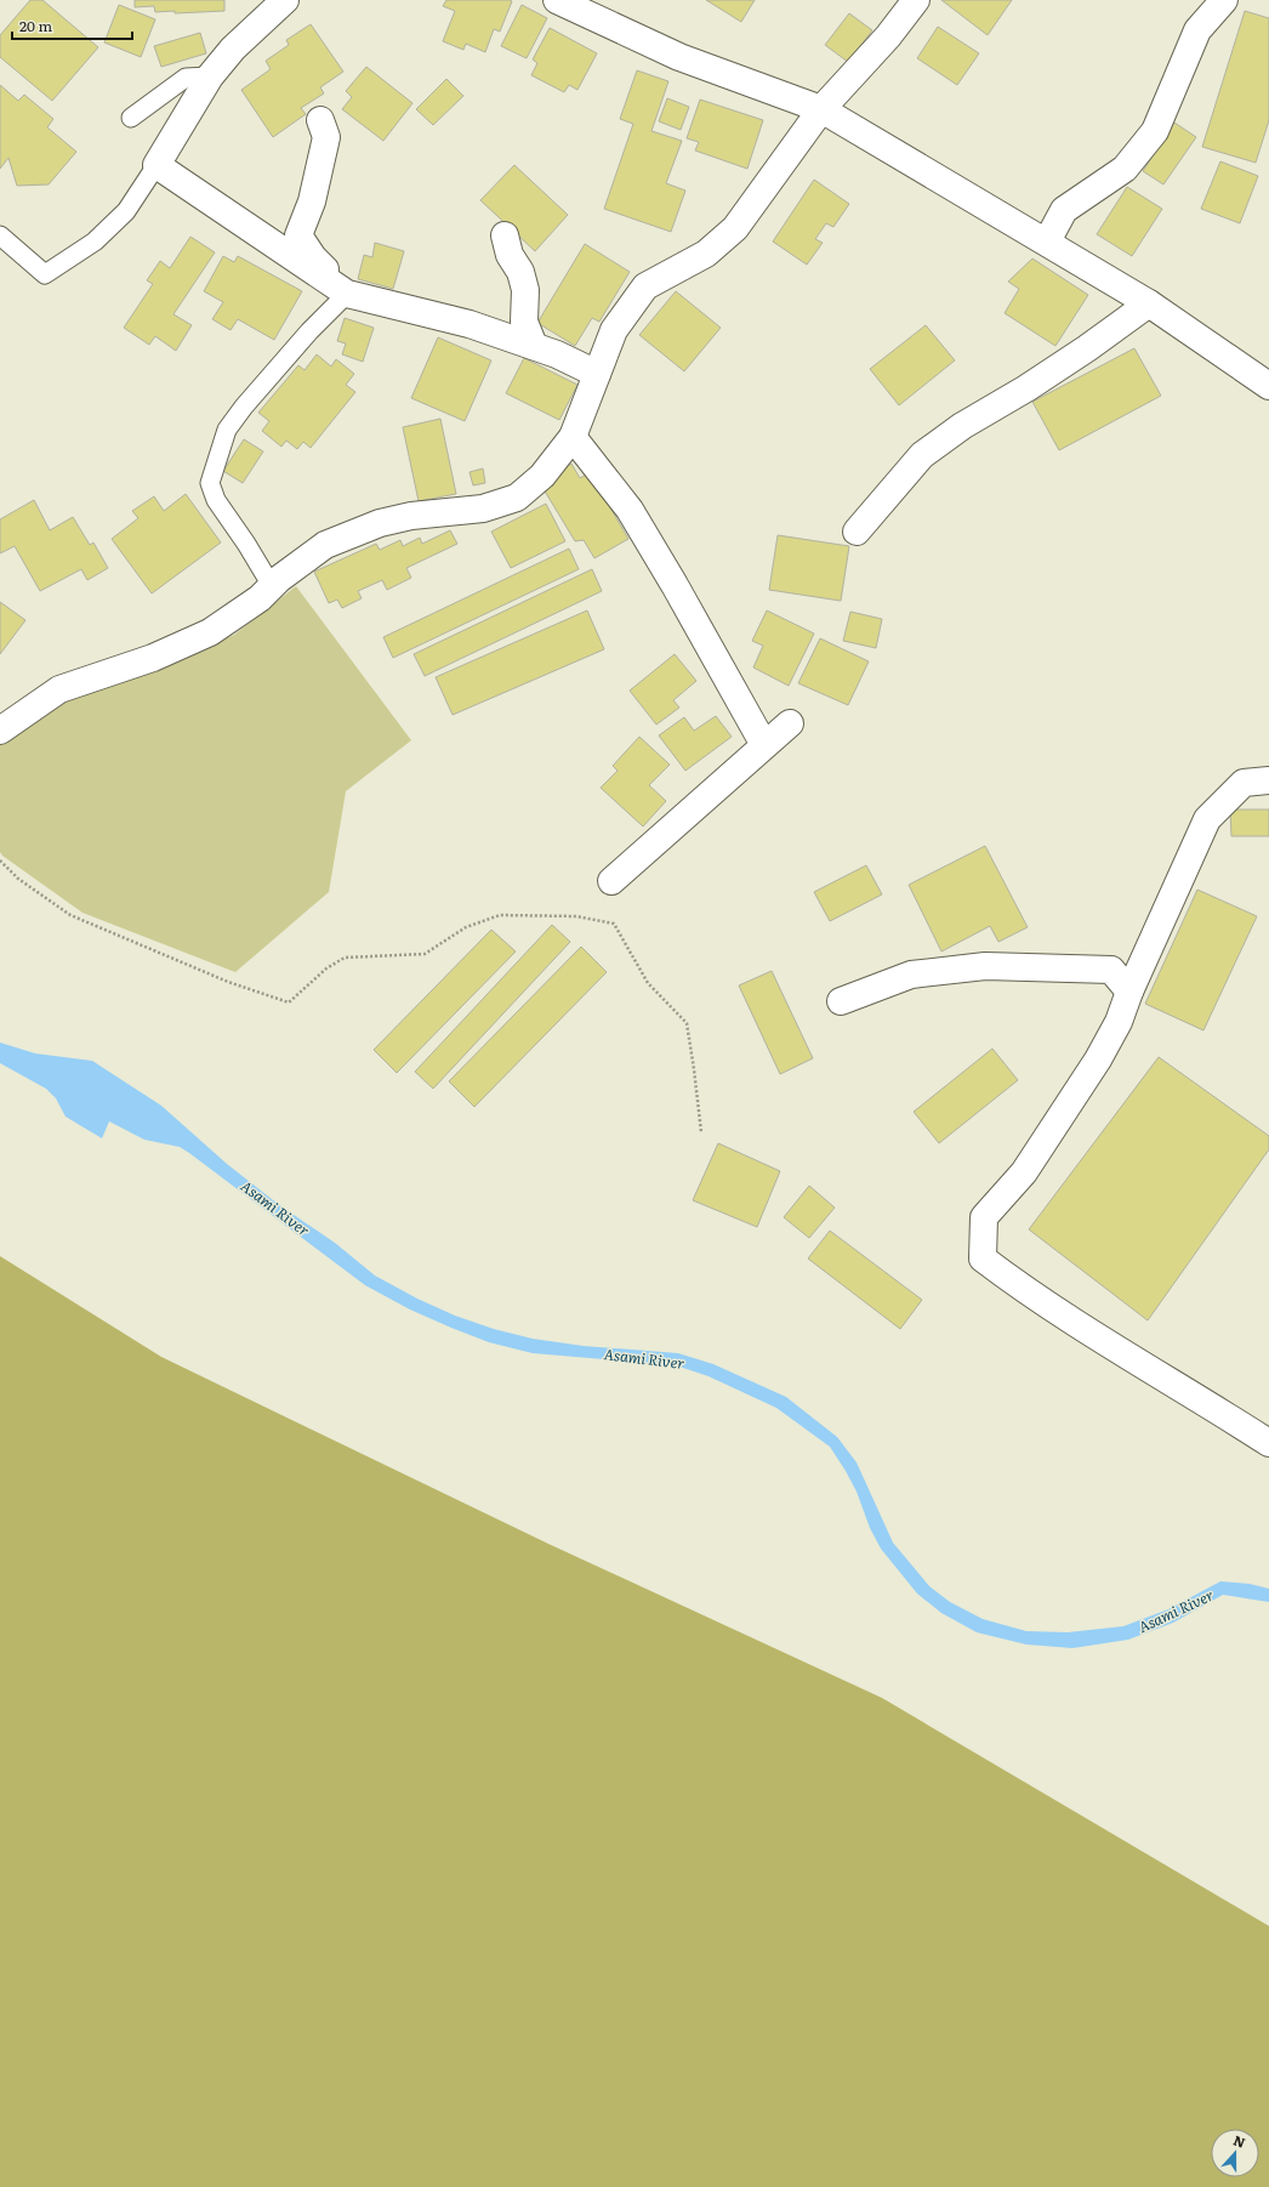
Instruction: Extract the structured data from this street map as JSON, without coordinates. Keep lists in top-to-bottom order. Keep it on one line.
{"water":["Asami River"],"scale_bar":"20 m","north":"top"}
